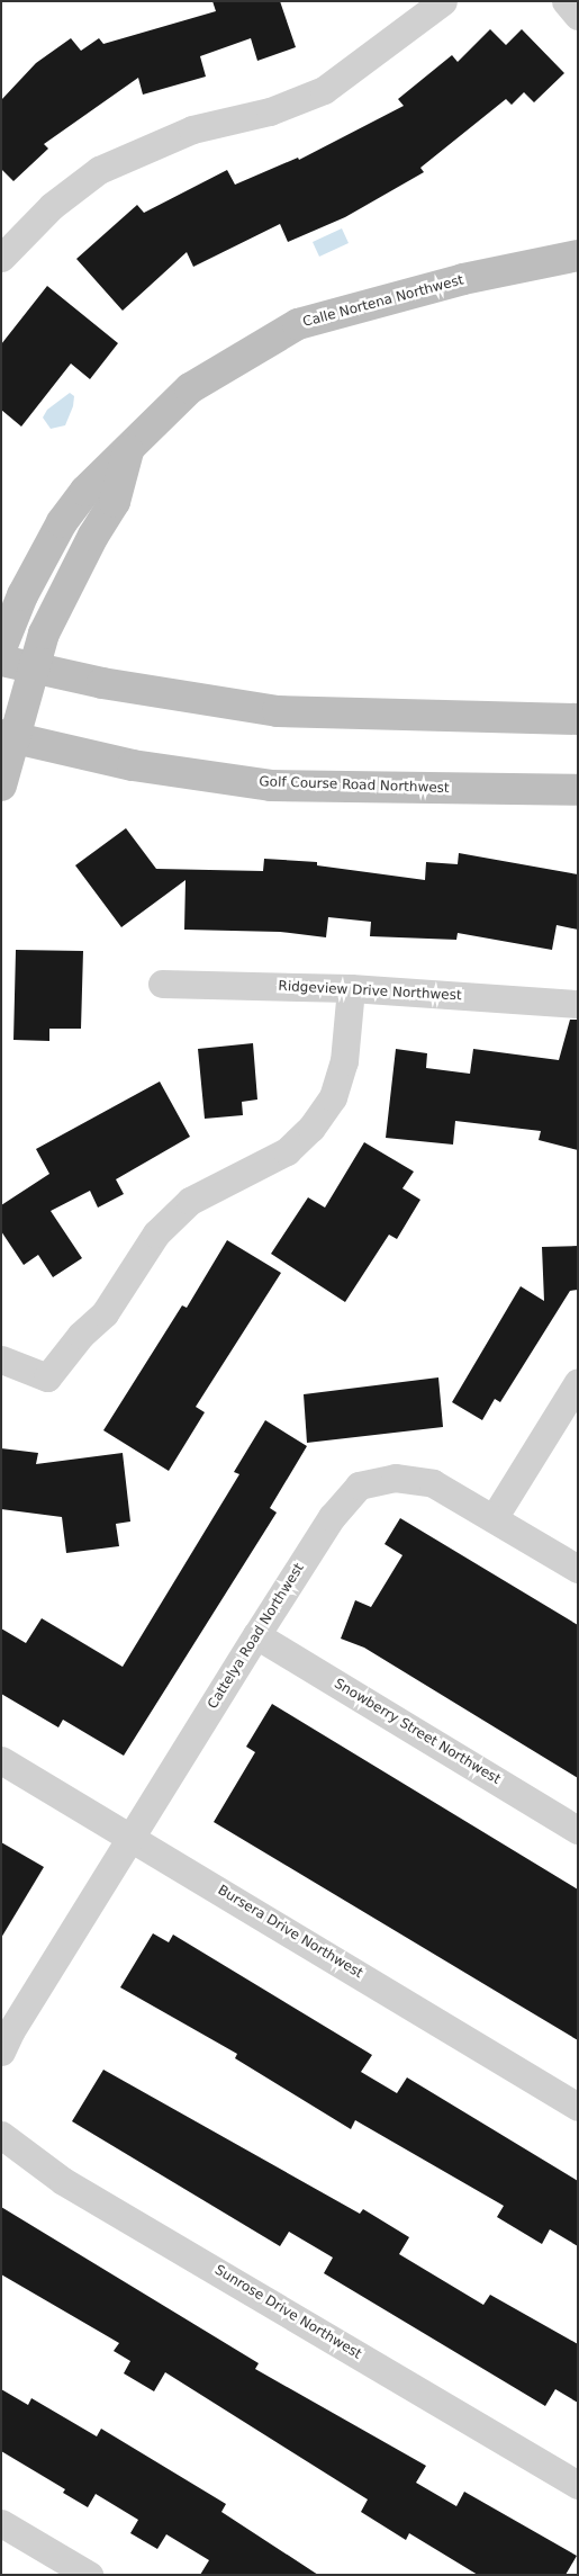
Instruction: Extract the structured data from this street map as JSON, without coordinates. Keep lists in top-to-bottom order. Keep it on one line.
{"streets":{"main road":["Calle Nortena Northwest","Golf Course Road Northwest"],"street":["Ridgeview Drive Northwest","Cattelya Road Northwest","Snowberry Street Northwest","Bursera Drive Northwest","Sunrose Drive Northwest"]},"crossings":[["Cattelya Road Northwest","Snowberry Street Northwest"],["Cattelya Road Northwest","Bursera Drive Northwest"]]}
